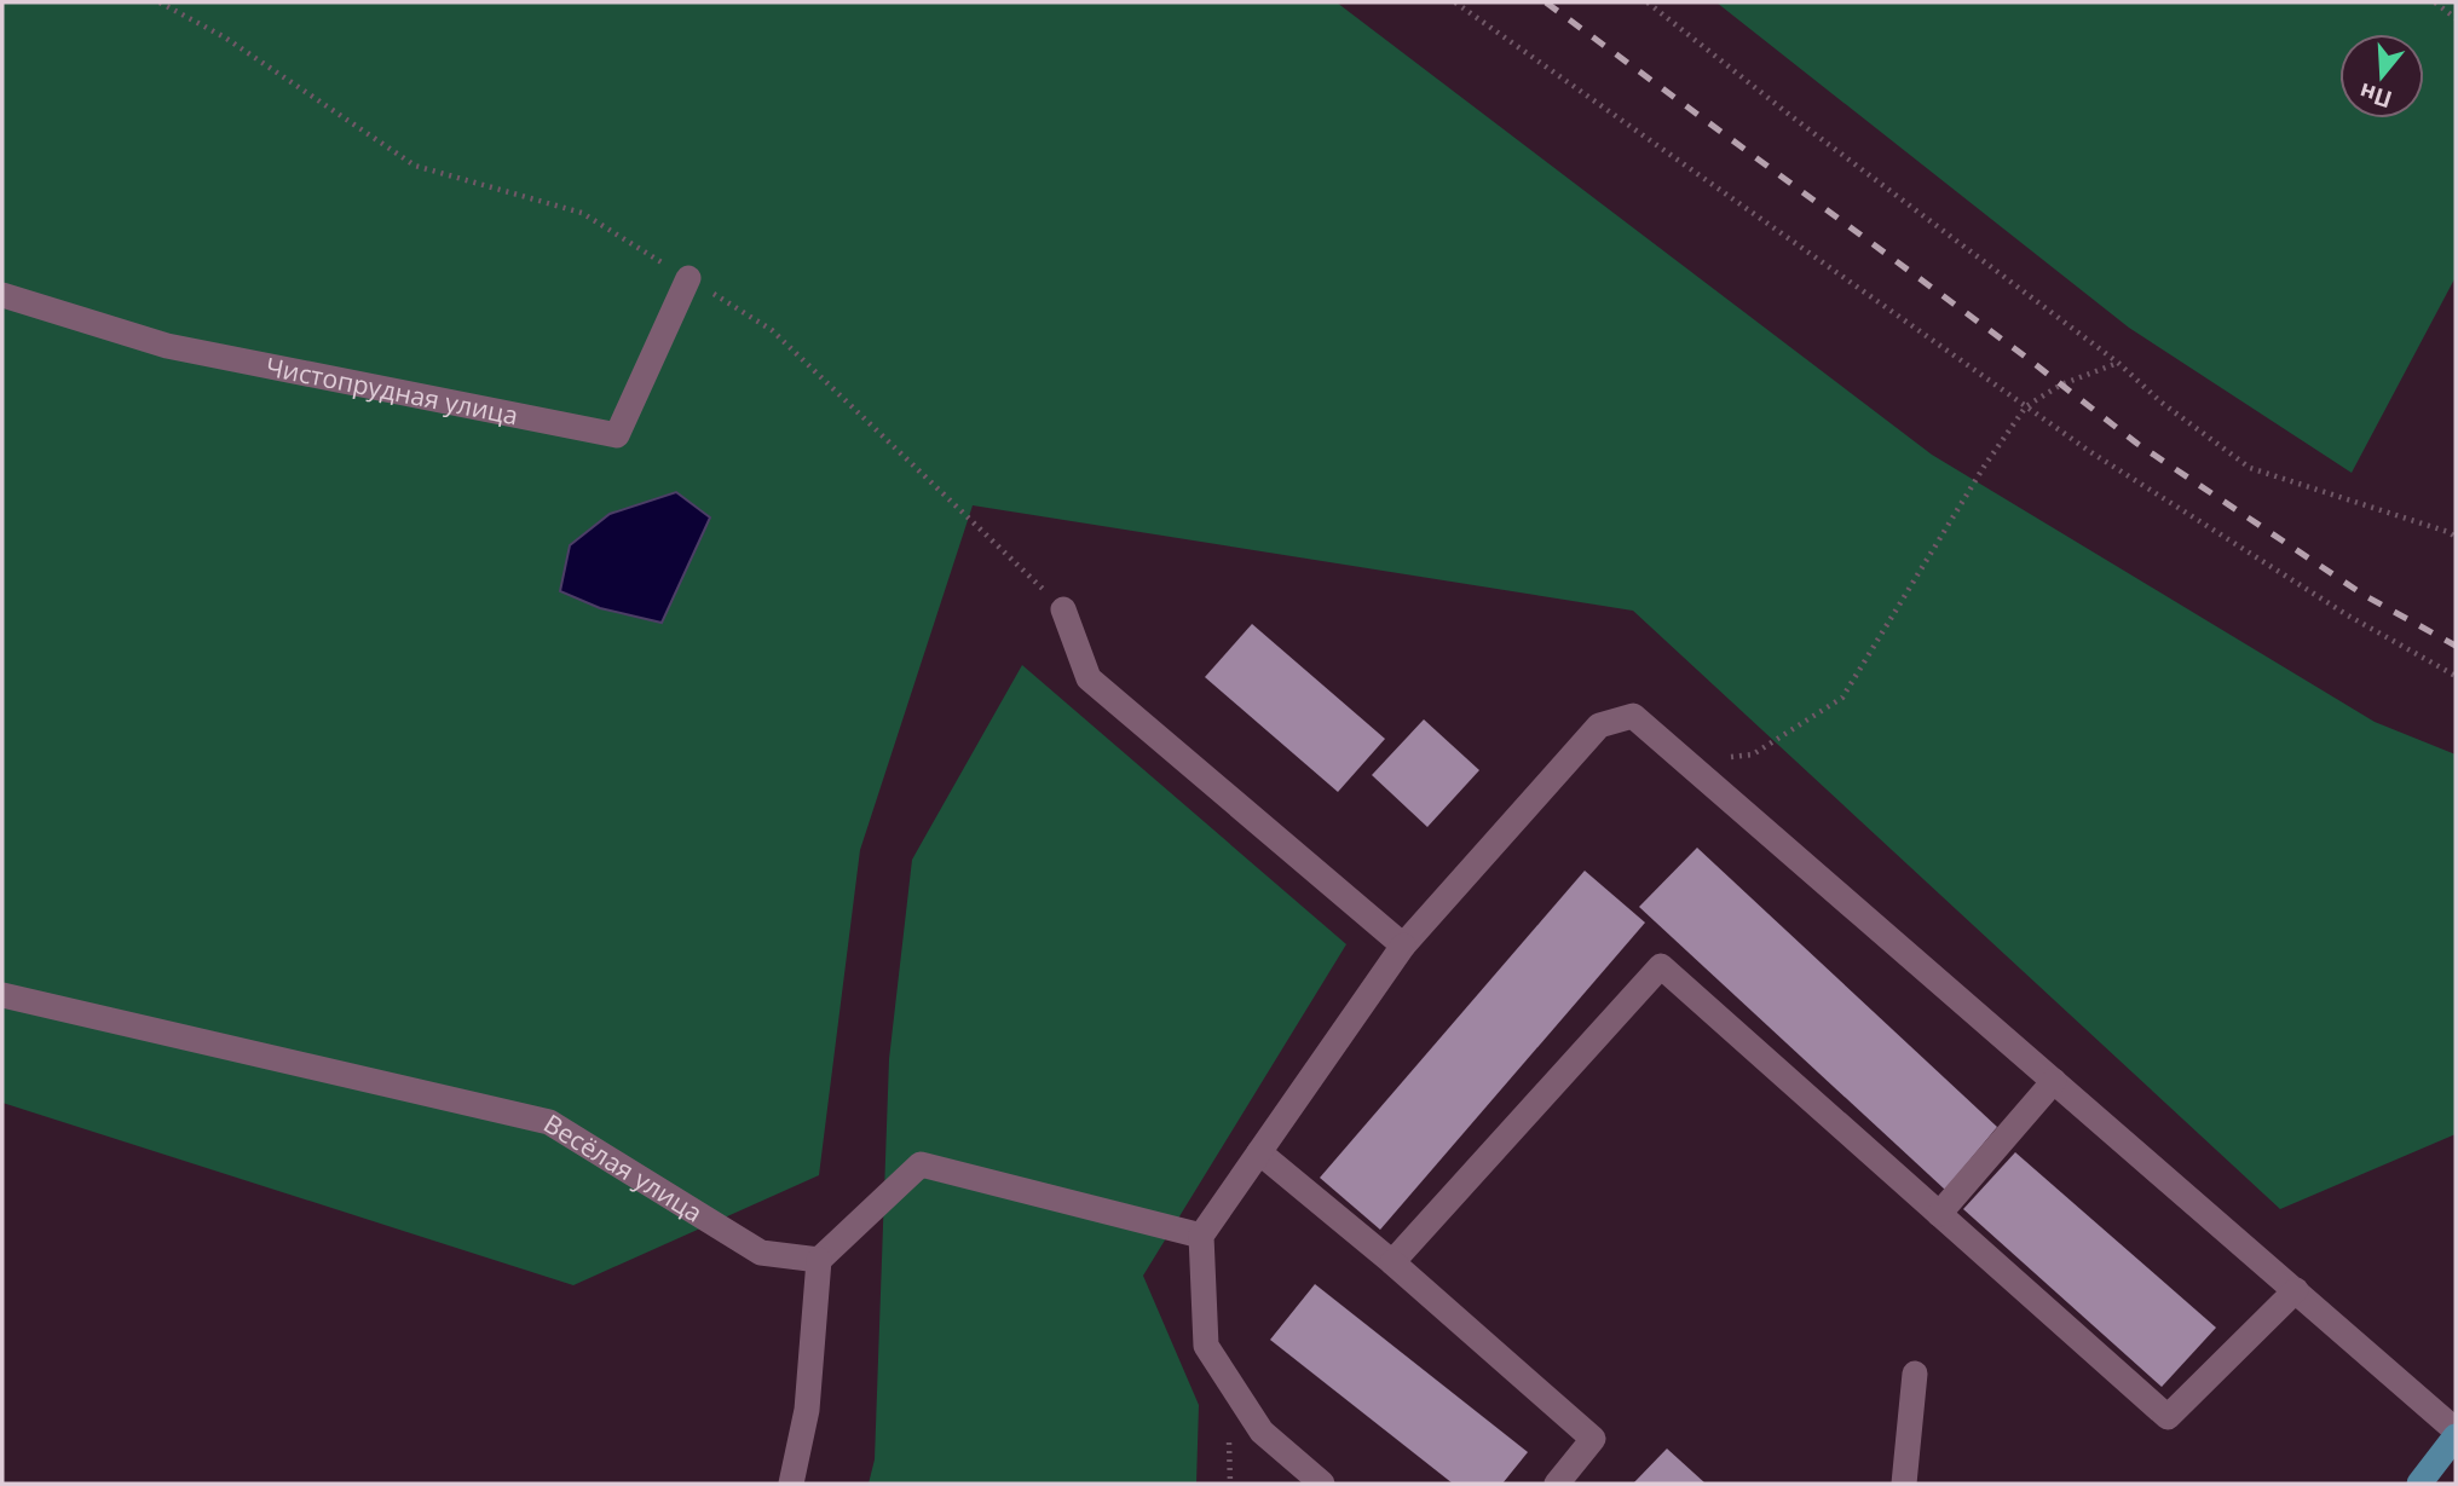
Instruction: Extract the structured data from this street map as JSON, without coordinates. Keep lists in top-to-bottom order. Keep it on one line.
{"streets":{"street":["Чистопрудная улица","Весёлая улица"]},"north":"bottom"}
